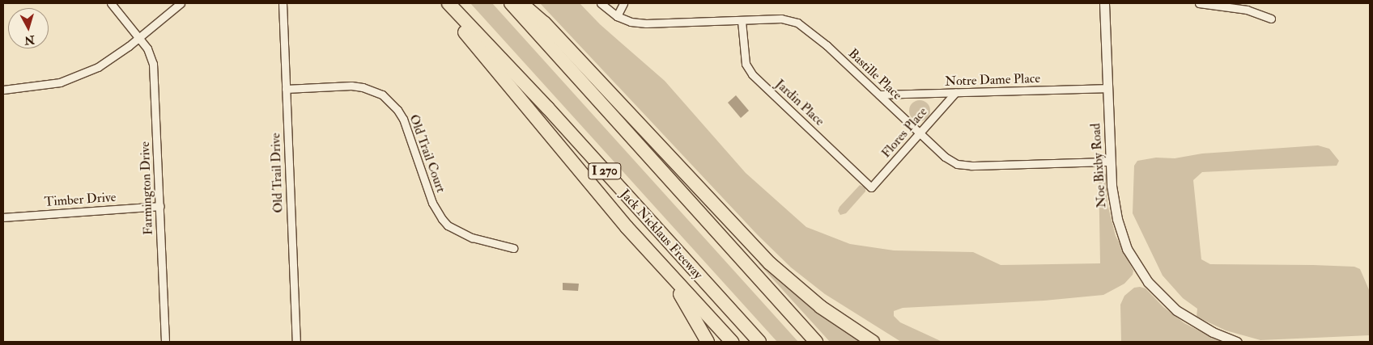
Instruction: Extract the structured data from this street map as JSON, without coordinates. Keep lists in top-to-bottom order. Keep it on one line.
{"streets":{"highway":["I 270","Jack Nicklaus Freeway"],"street":["Bastille Place","Notre Dame Place","Jardin Place","Flores Place","Old Trail Court","Noe Bixby Road","Old Trail Drive","Farmington Drive","Timber Drive"]},"crossings":[["Bastille Place","Notre Dame Place"],["Bastille Place","Jardin Place"],["Bastille Place","Flores Place"],["Bastille Place","Noe Bixby Road"],["Notre Dame Place","Flores Place"],["Notre Dame Place","Noe Bixby Road"],["Jardin Place","Flores Place"],["Old Trail Court","Old Trail Drive"],["Farmington Drive","Timber Drive"]],"north":"bottom"}
